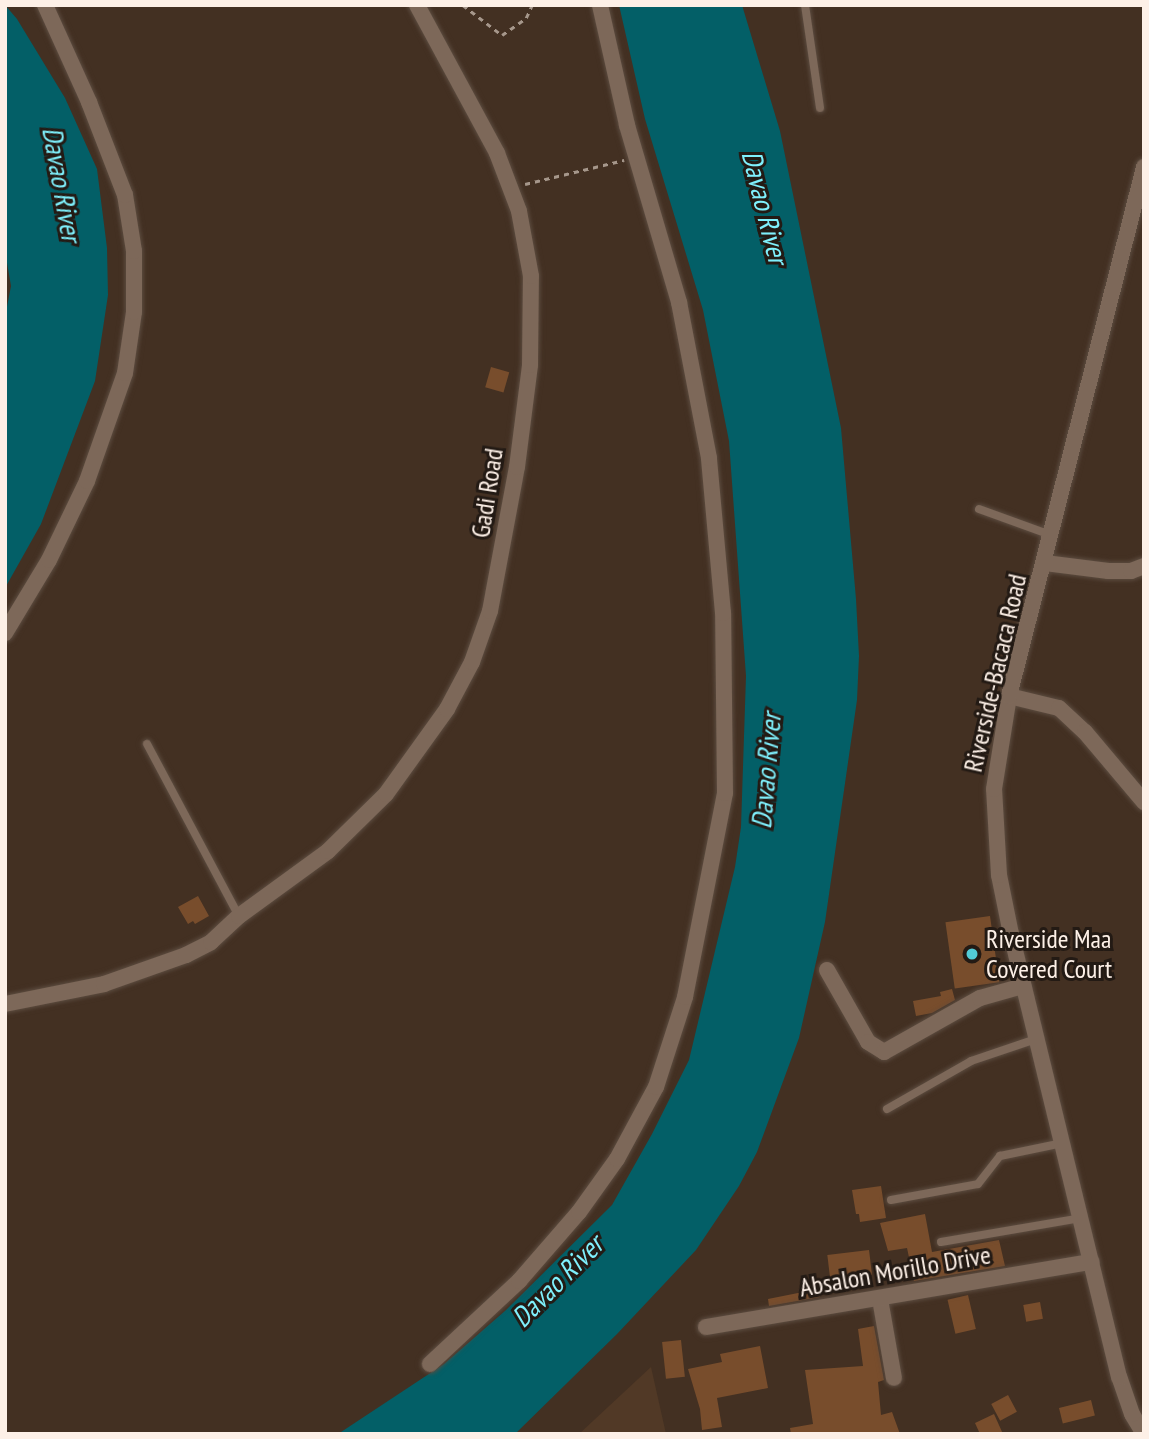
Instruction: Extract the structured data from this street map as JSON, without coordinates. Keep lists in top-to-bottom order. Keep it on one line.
{"streets":{"street":["Gadi Road","Riverside-Bacaca Road","Absalon Morillo Drive"]},"crossings":[["Riverside-Bacaca Road","Absalon Morillo Drive"]],"water":["Davao River"],"places":["Riverside Maa Covered Court"]}
